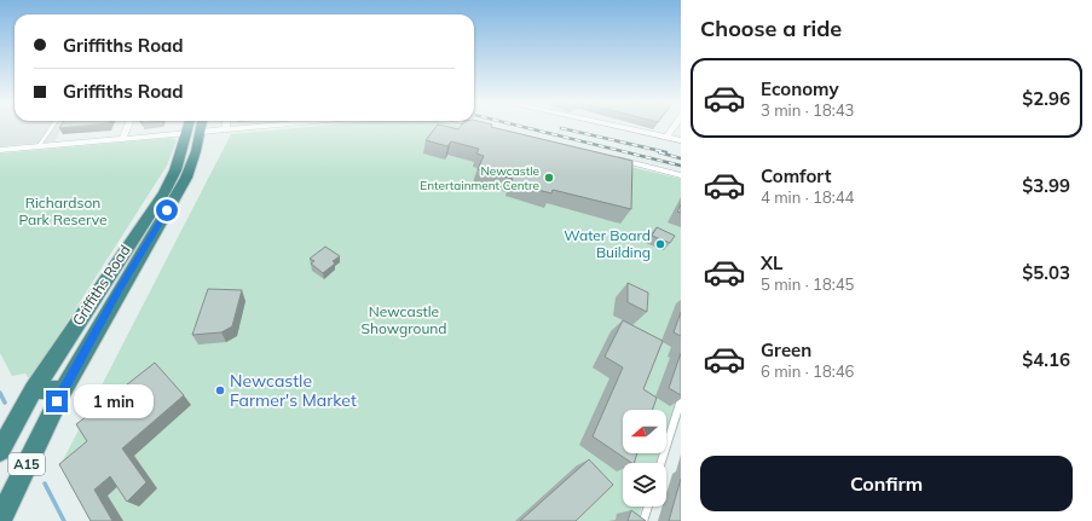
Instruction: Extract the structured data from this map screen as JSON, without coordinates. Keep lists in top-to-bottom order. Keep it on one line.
{"streets":{"highway":["Griffiths Road","A15"]},"parks":["Richardson Park Reserve","Newcastle Showground"],"places":["Newcastle Entertainment Centre","Water Board Building","Newcastle Farmer's Market"],"north":"left","page":{"heading":"Choose a ride","banner":["Griffiths Road","Griffiths Road"],"list":[{"name":"Economy","note":"3 min · 18:43","value":"$2.96"},{"name":"Comfort","note":"4 min · 18:44","value":"$3.99"},{"name":"XL","note":"5 min · 18:45","value":"$5.03"},{"name":"Green","note":"6 min · 18:46","value":"$4.16"}],"bubble":"1 min","buttons":"Confirm"}}
